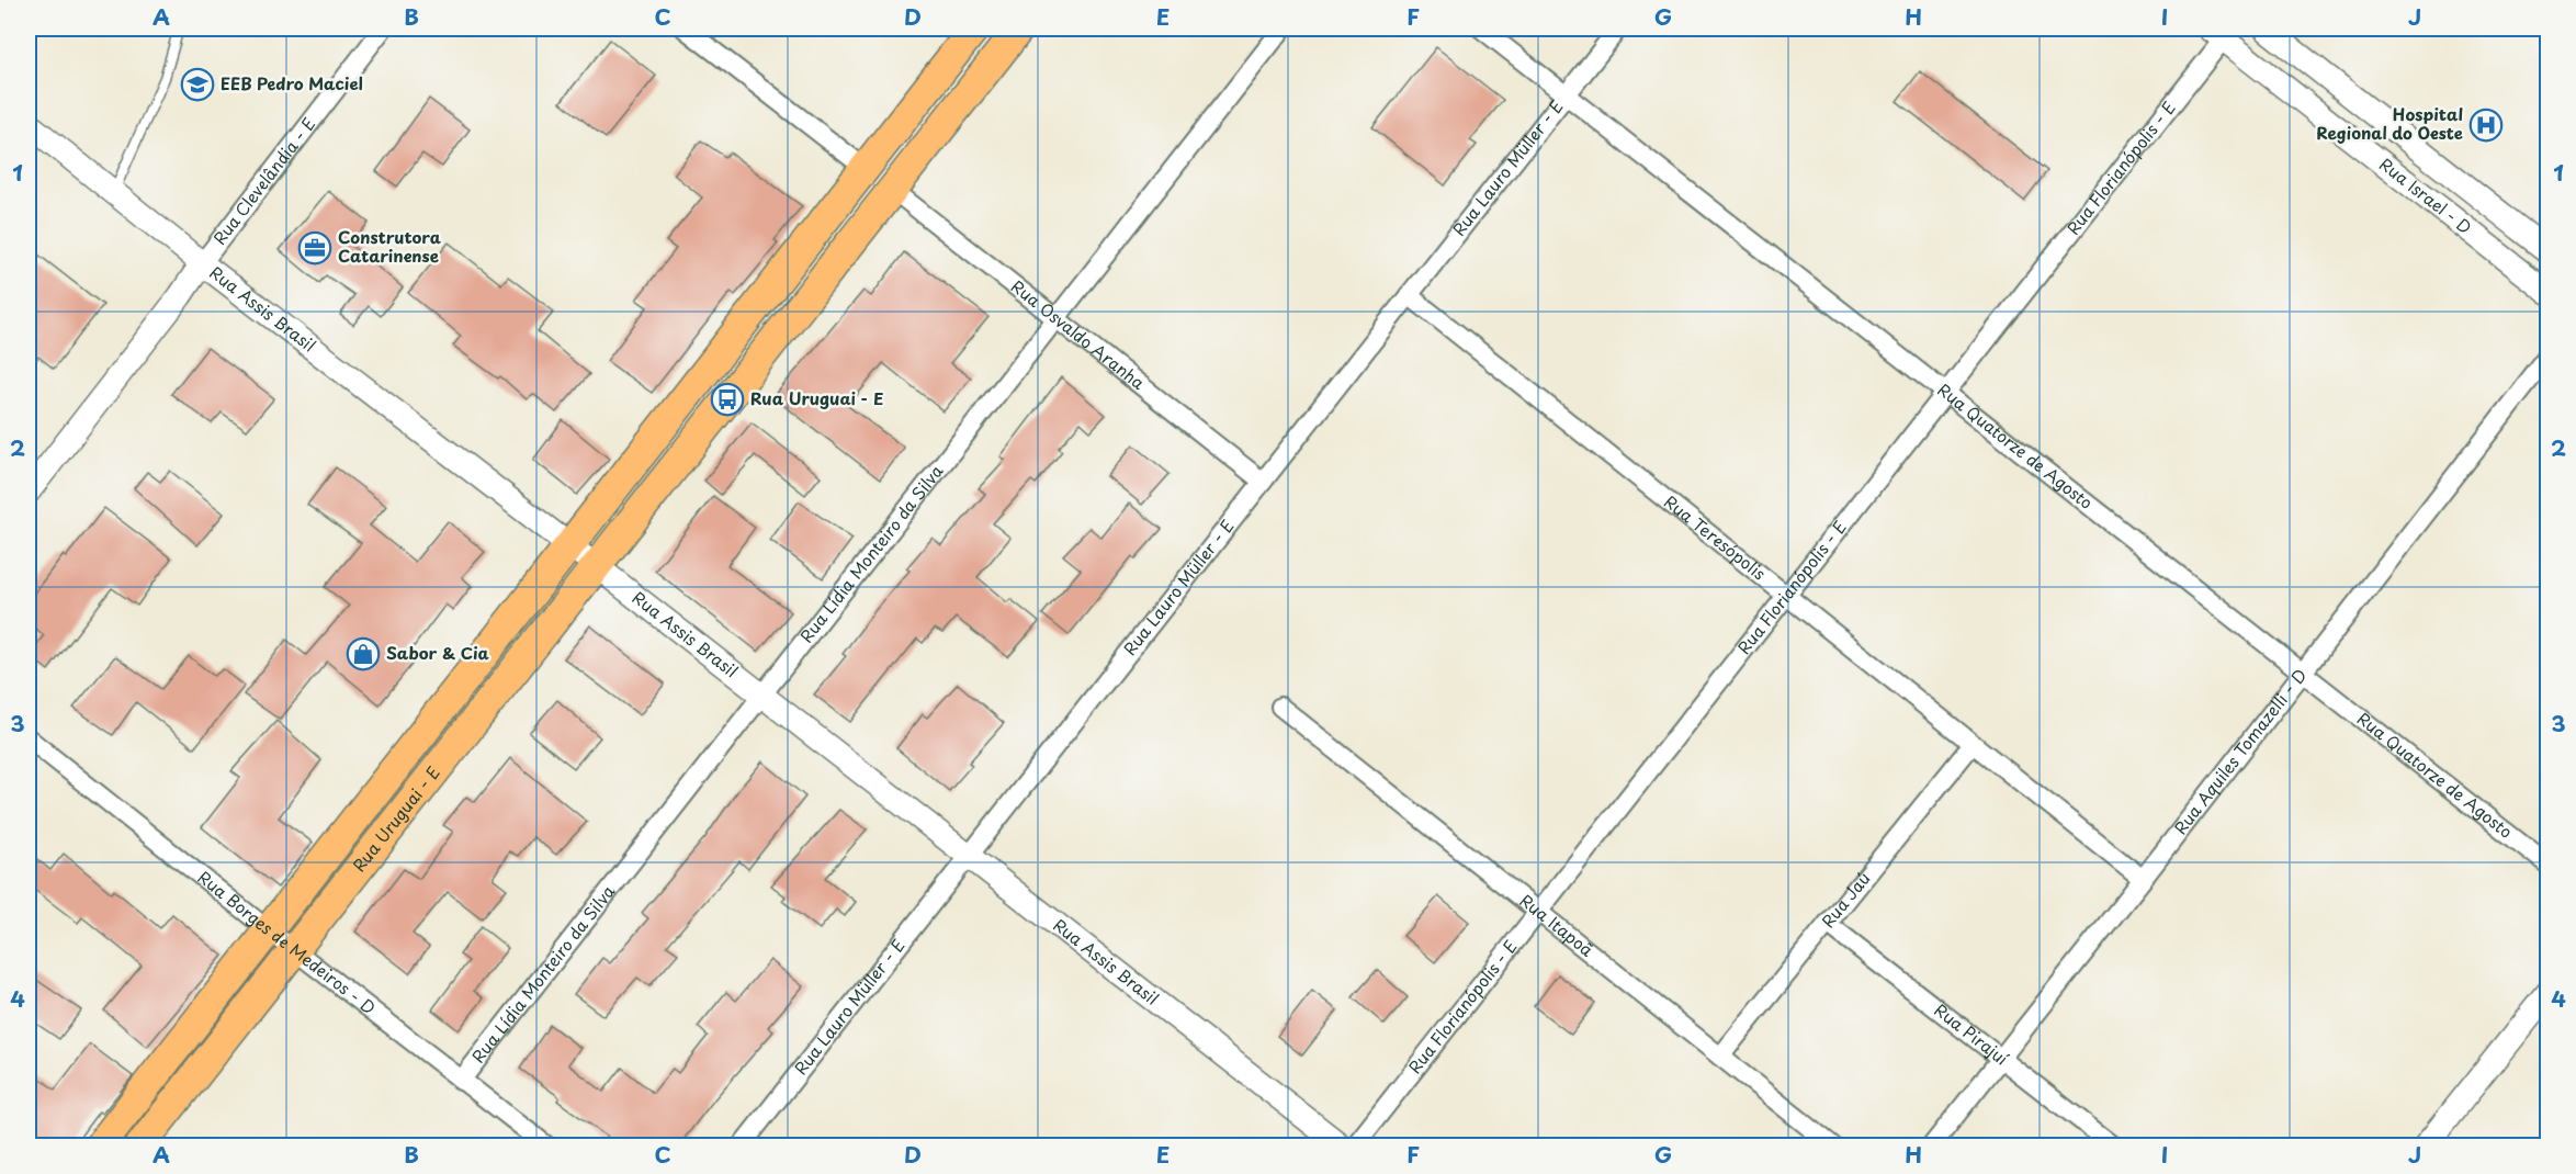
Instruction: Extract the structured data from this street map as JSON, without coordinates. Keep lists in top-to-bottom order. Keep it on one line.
{"streets":{"main road":["Rua Uruguai - E"],"street":["Rua Florianópolis - E","Rua Lauro Müller - E","Rua Clevelândia - E","Rua Israel - D","Rua Assis Brasil","Rua Osvaldo Aranha","Rua Quatorze de Agosto","Rua Teresópolis","Rua Lídia Monteiro da Silva","Rua Aquiles Tomazelli - D","Rua Jaú","Rua Itapoã","Rua Borges de Medeiros - D","Rua Pirajuí"]},"crossings":[["Rua Florianópolis - E","Rua Israel - D"],["Rua Florianópolis - E","Rua Quatorze de Agosto"],["Rua Florianópolis - E","Rua Teresópolis"],["Rua Florianópolis - E","Rua Itapoã"],["Rua Lauro Müller - E","Rua Assis Brasil"],["Rua Lauro Müller - E","Rua Osvaldo Aranha"],["Rua Lauro Müller - E","Rua Quatorze de Agosto"],["Rua Lauro Müller - E","Rua Teresópolis"],["Rua Clevelândia - E","Rua Assis Brasil"],["Rua Assis Brasil","Rua Lídia Monteiro da Silva"],["Rua Assis Brasil","Rua Uruguai - E"],["Rua Osvaldo Aranha","Rua Lídia Monteiro da Silva"],["Rua Osvaldo Aranha","Rua Uruguai - E"],["Rua Quatorze de Agosto","Rua Aquiles Tomazelli - D"],["Rua Teresópolis","Rua Aquiles Tomazelli - D"],["Rua Teresópolis","Rua Jaú"],["Rua Lídia Monteiro da Silva","Rua Borges de Medeiros - D"],["Rua Aquiles Tomazelli - D","Rua Pirajuí"],["Rua Uruguai - E","Rua Borges de Medeiros - D"],["Rua Jaú","Rua Itapoã"],["Rua Jaú","Rua Pirajuí"]],"places":{"school or university":["EEB Pedro Maciel"],"hospital":["Hospital Regional do Oeste"],"office":["Construtora Catarinense"],"bus stop":["Rua Uruguai - E"],"shop":["Sabor & Cia"]},"grid":{"columns":["A","B","C","D","E","F","G","H","I","J"],"rows":["1","2","3","4"]}}
